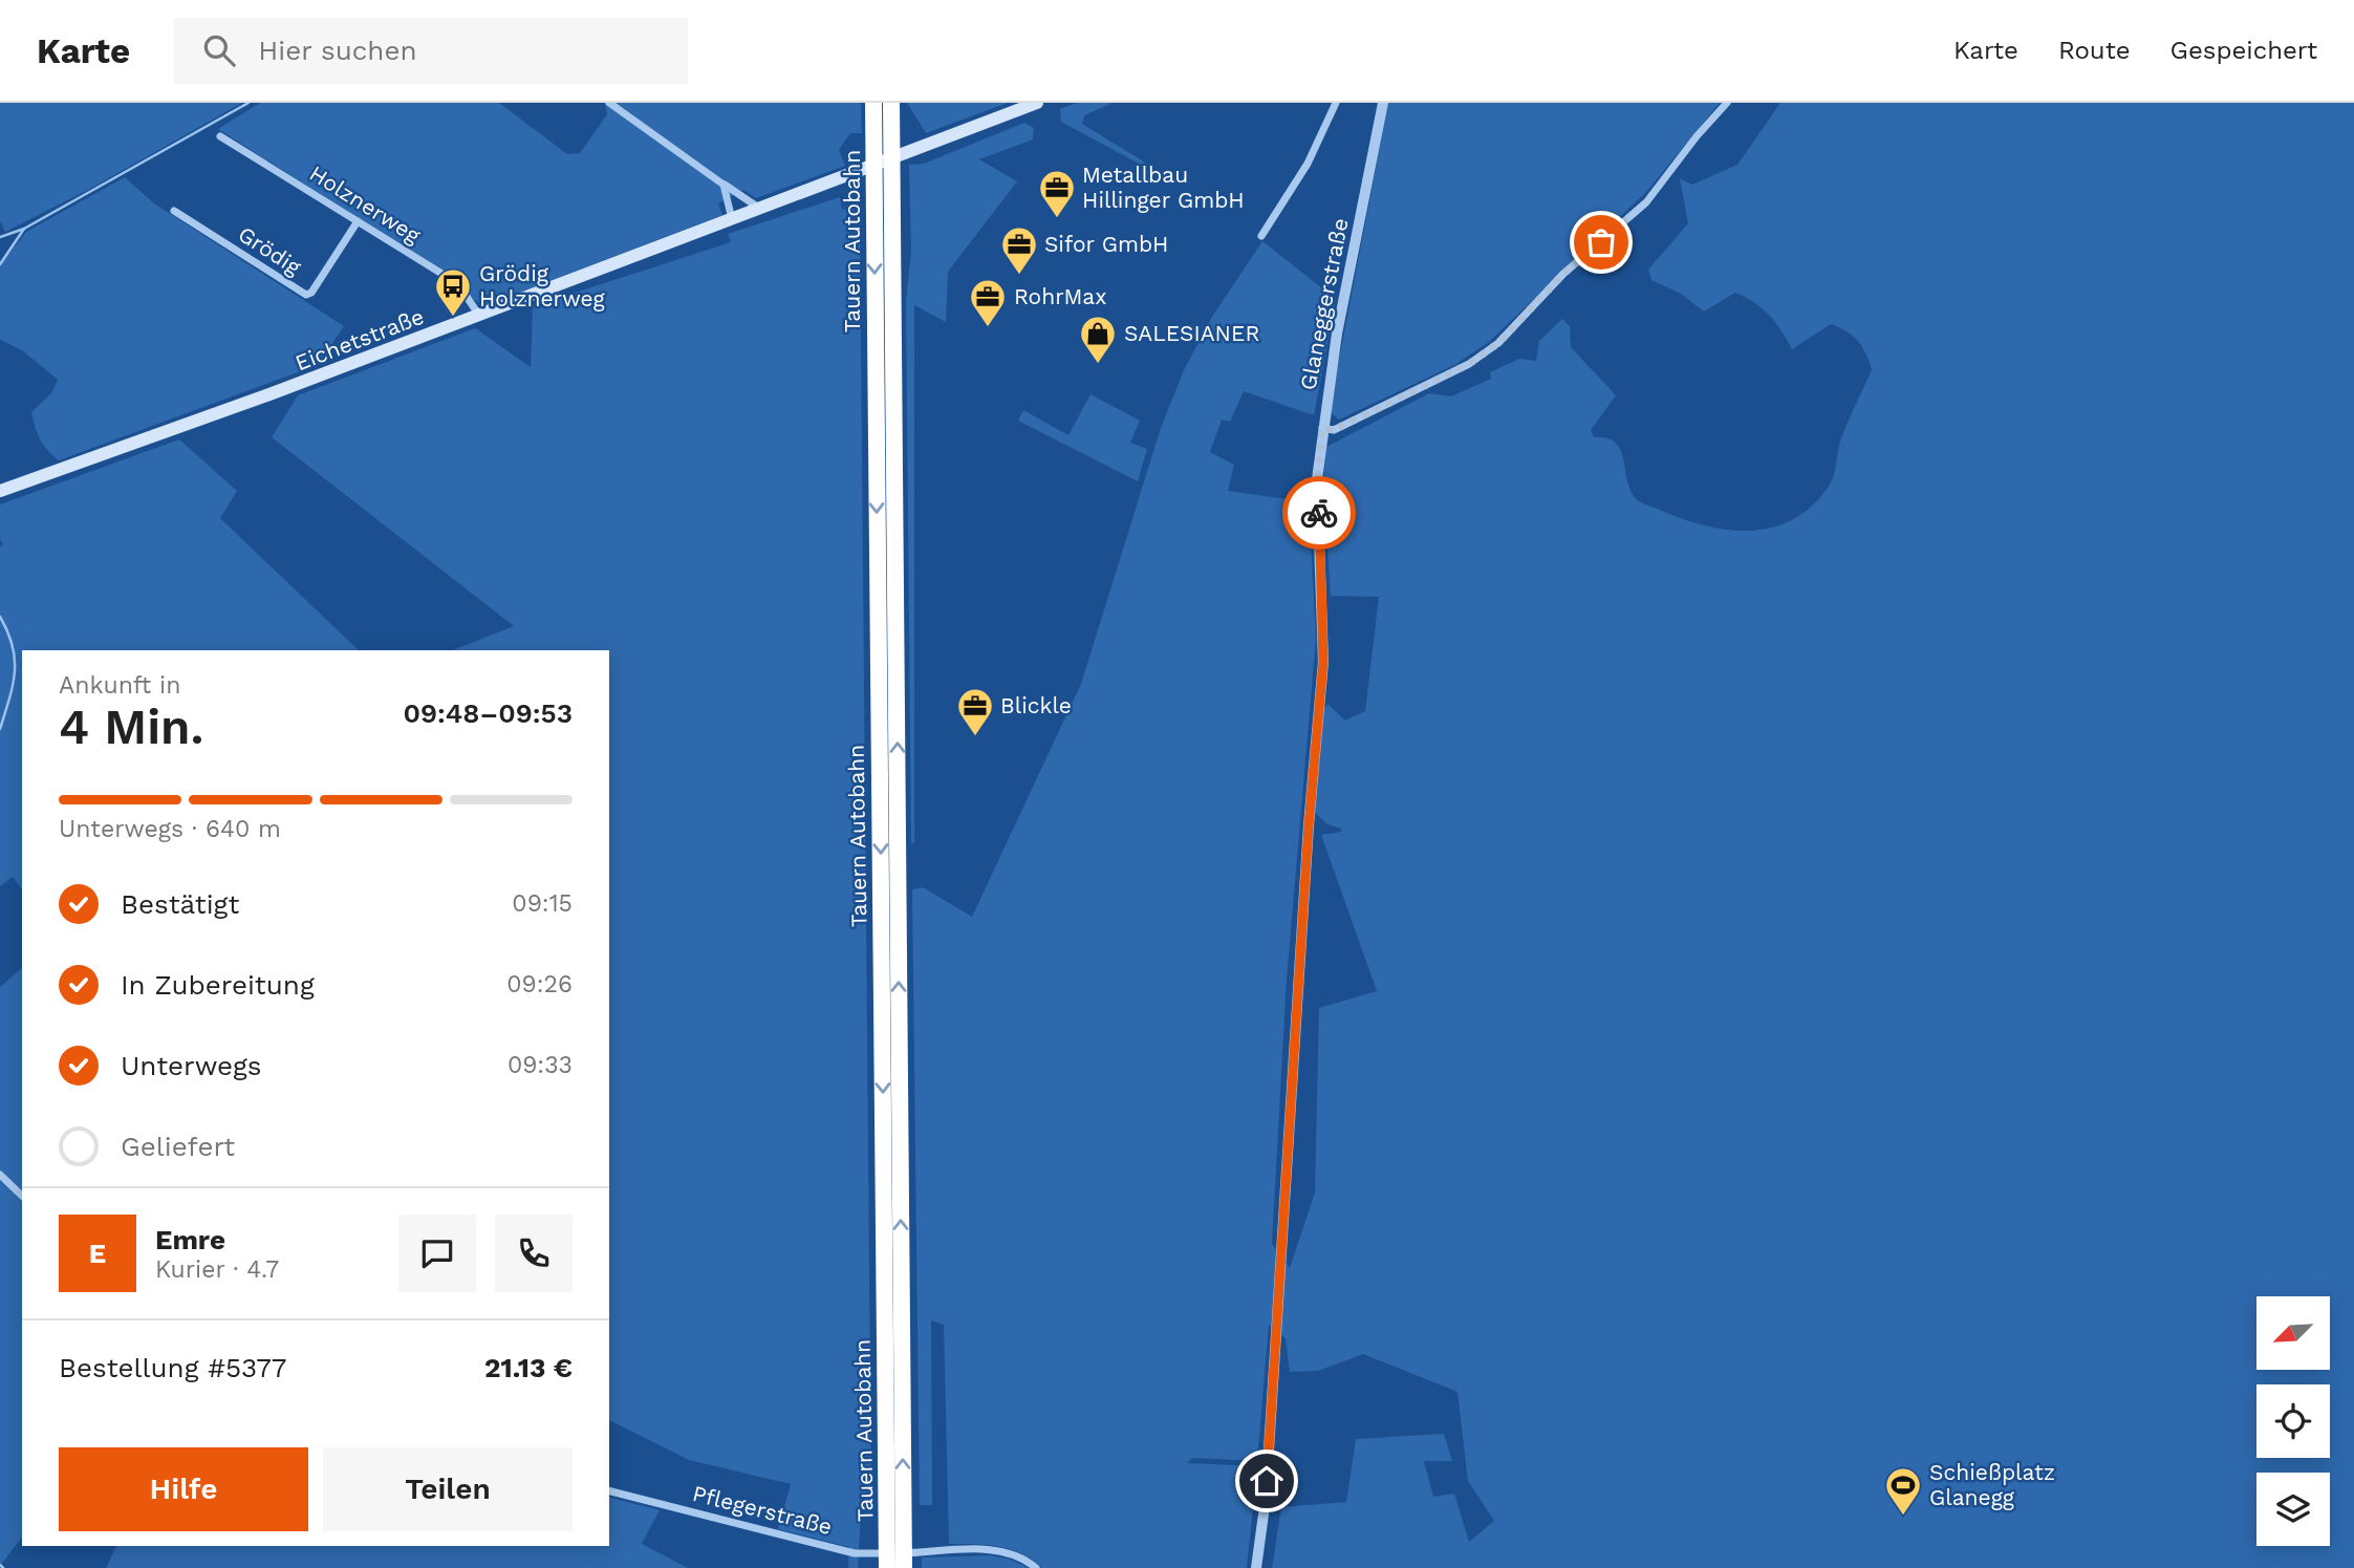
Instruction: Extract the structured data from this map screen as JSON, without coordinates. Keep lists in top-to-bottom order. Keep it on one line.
{"streets":{"highway":["Tauern Autobahn"],"main road":["Eichetstraße"],"street":["Holznerweg","Grödig","Glaneggerstraße","Pflegerstraße"]},"crossings":[["Holznerweg","Grödig"],["Holznerweg","Eichetstraße"]],"places":{"office":["Metallbau Hillinger GmbH","Sifor GmbH","RohrMax","Blickle"],"bus stop":["Grödig Holznerweg"],"shop":["SALESIANER"],"sports":["Schießplatz Glanegg"]},"north":"bottom left","page":{"header":"Karte","search":"Hier suchen","nav":["Karte","Route","Gespeichert"],"heading":["4 Min.","Ankunft in","09:48–09:53"],"panel":["Emre","Kurier · 4.7","Bestellung #5377","21.13 €"],"bar":"Unterwegs · 640 m","list":[["Bestätigt","09:15"],["In Zubereitung","09:26"],["Unterwegs","09:33"],"Geliefert"],"round":"E","buttons":["Hilfe","Teilen"]}}
